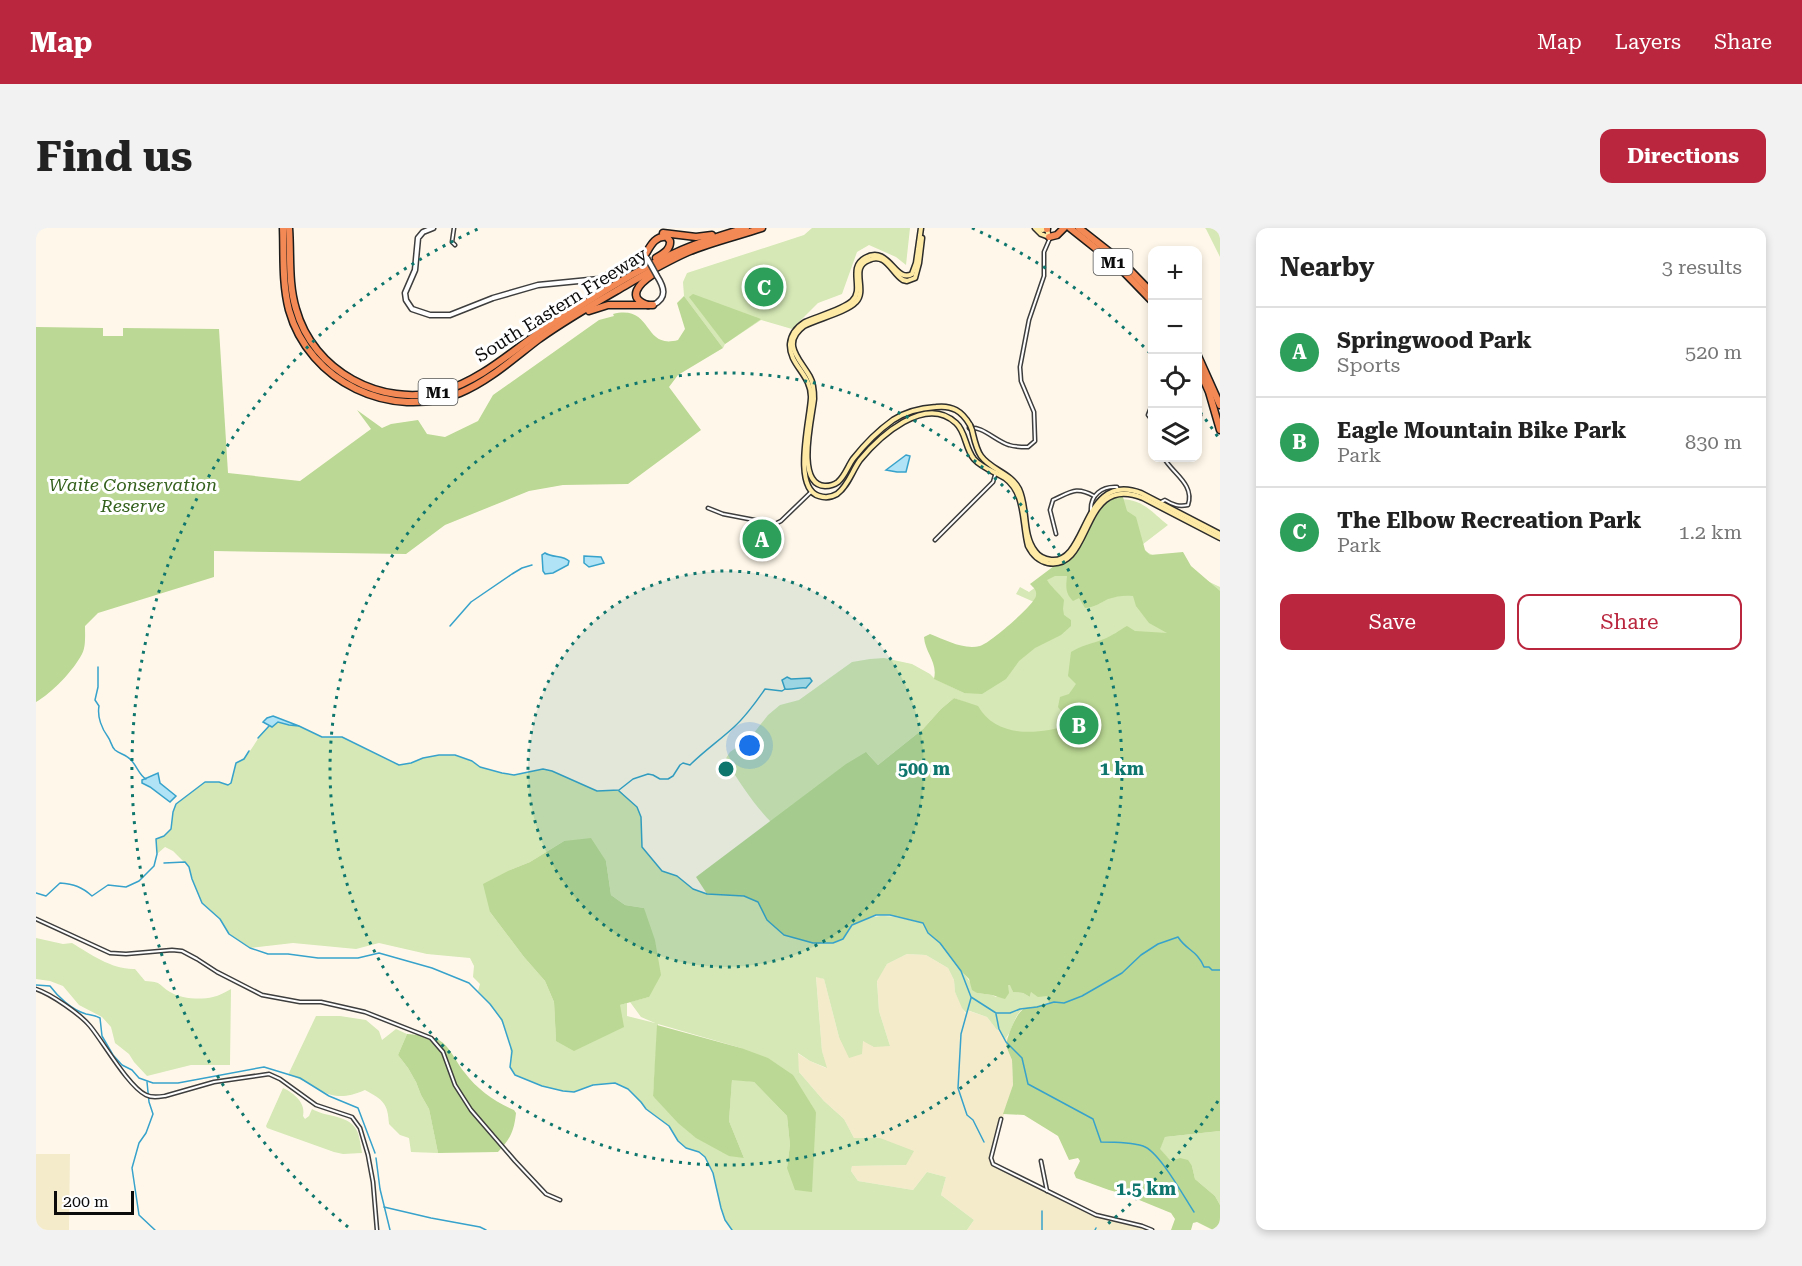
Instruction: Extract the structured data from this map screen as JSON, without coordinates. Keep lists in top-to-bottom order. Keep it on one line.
{"streets":{"highway":["M1","South Eastern Freeway"]},"parks":["Waite Conservation Reserve"],"scale_bar":"200 m","page":{"header":"Map","nav":["Map","Layers","Share"],"buttons":["Directions",["Save","Share"]],"title":"Find us","heading":["Nearby","3 results"],"map_buttons":["+","−"],"pins":["C","A","B"],"list":[{"mark":"A","name":"Springwood Park","note":"Sports","value":"520 m"},{"mark":"B","name":"Eagle Mountain Bike Park","note":"Park","value":"830 m"},{"mark":"C","name":"The Elbow Recreation Park","note":"Park","value":"1.2 km"}],"scale":"200 m"},"rings":["500 m","1 km","1.5 km"]}
